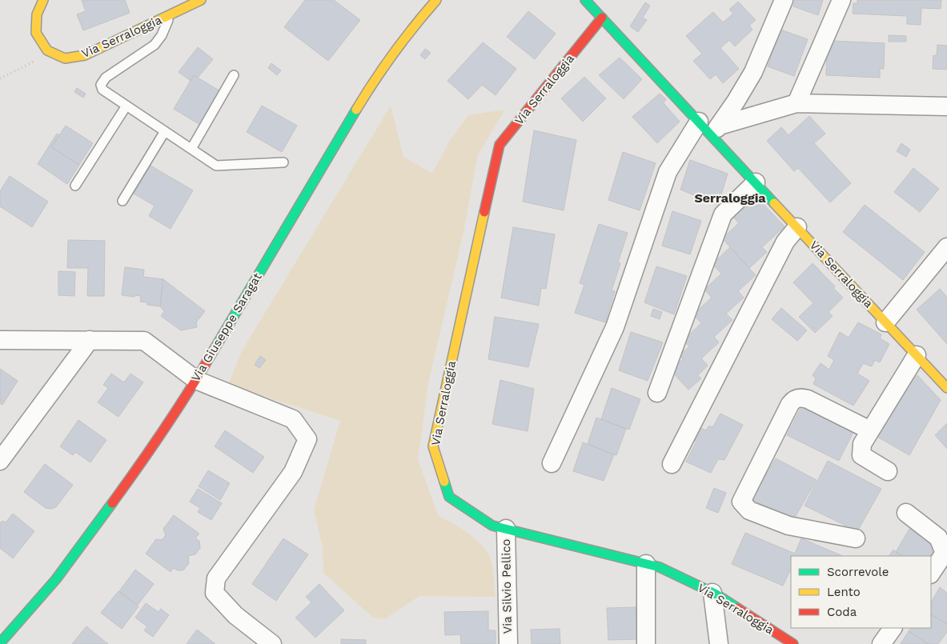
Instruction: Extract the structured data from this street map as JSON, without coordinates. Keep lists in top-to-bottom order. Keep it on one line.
{"streets":{"street":["Via Serraloggia","Via Giuseppe Saragat","Via Silvio Pellico"]},"crossings":[["Via Serraloggia","Via Silvio Pellico"]],"districts":["Serraloggia"],"legend":["Scorrevole","Lento","Coda"]}
